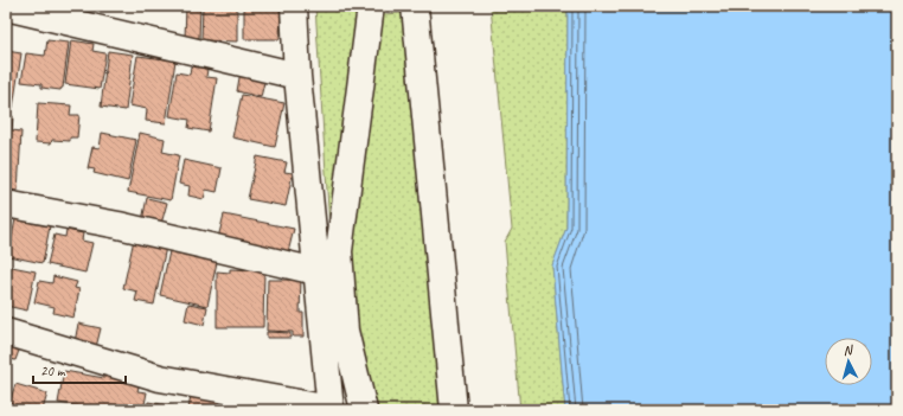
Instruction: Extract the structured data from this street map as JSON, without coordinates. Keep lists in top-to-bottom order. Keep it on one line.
{"scale_bar":"20 m","north":"top"}
